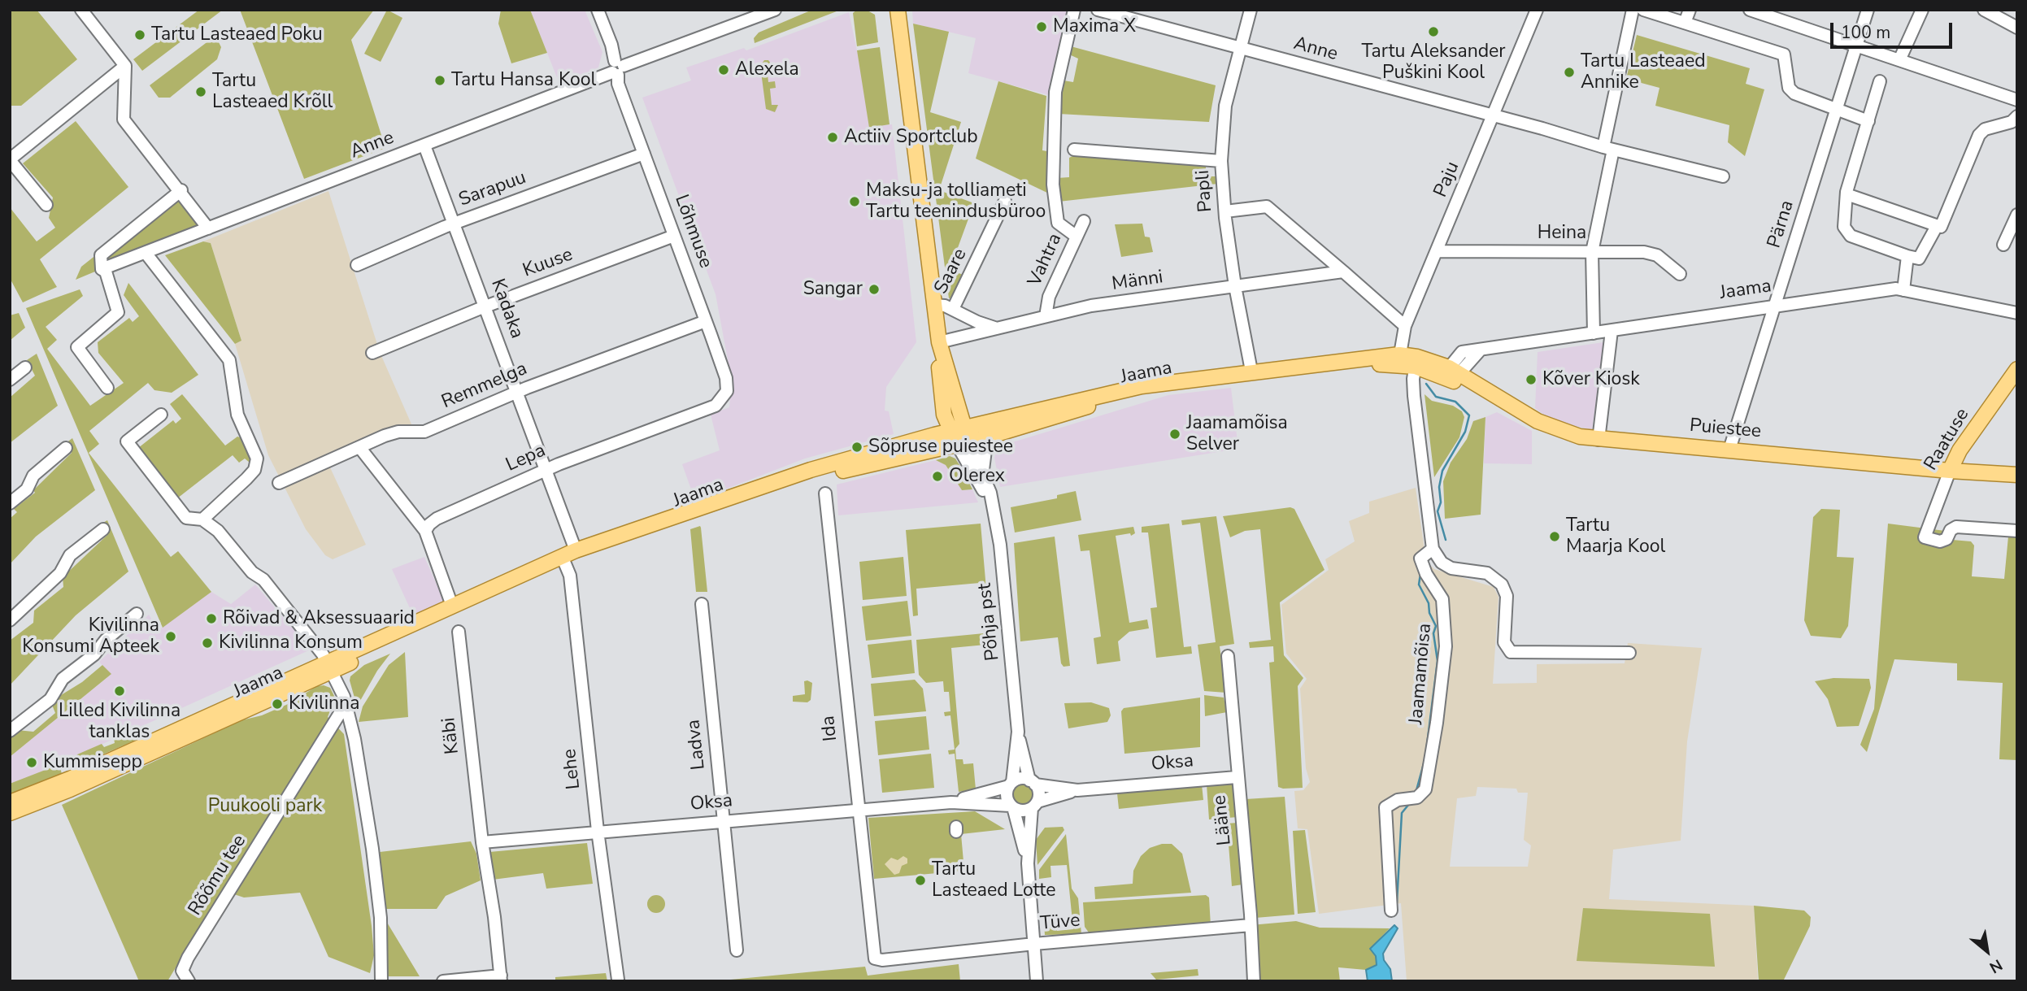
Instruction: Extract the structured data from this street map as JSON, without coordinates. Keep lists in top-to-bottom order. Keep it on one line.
{"streets":{"main road":["Jaama","Puiestee","Raatuse"],"street":["Anne","Paju","Sarapuu","Papli","Pärna","Lõhmuse","Heina","Vahtra","Kuuse","Saare","Männi","Kadaka","Remmelga","Lepa","Põhja pst","Jaamamõisa","Ida","Käbi","Ladva","Oksa","Lehe","Lääne","Rõõmu tee","Tüve"]},"crossings":[["Anne","Paju"],["Anne","Papli"],["Anne","Lõhmuse"],["Anne","Kadaka"],["Paju","Heina"],["Paju","Jaama"],["Sarapuu","Lõhmuse"],["Sarapuu","Kadaka"],["Papli","Männi"],["Papli","Jaama"],["Pärna","Jaama"],["Pärna","Puiestee"],["Lõhmuse","Kuuse"],["Lõhmuse","Remmelga"],["Lõhmuse","Lepa"],["Vahtra","Männi"],["Kuuse","Kadaka"],["Jaama","Kadaka"],["Jaama","Puiestee"],["Jaama","Põhja pst"],["Jaama","Jaamamõisa"],["Jaama","Lehe"],["Kadaka","Remmelga"],["Kadaka","Lepa"],["Puiestee","Raatuse"],["Põhja pst","Oksa"],["Ida","Oksa"],["Ida","Tüve"],["Käbi","Oksa"],["Ladva","Oksa"],["Oksa","Lehe"],["Oksa","Lääne"],["Lääne","Tüve"]],"parks":["Puukooli park"],"places":["Maxima X","Tartu Aleksander Puškini Kool","Tartu Lasteaed Poku","Alexela","Tartu Lasteaed Annike","Tartu Hansa Kool","Tartu Lasteaed Krõll","Actiiv Sportclub","Maksu-ja tolliameti Tartu teenindusbüroo","Sangar","Kõver Kiosk","Jaamamõisa Selver","Sõpruse puiestee","Olerex","Tartu Maarja Kool","Rõivad & Aksessuaarid","Kivilinna Konsumi Apteek","Kivilinna Konsum","Lilled Kivilinna tanklas","Kivilinna","Kummisepp","Tartu Lasteaed Lotte"],"scale_bar":"100 m","north":"bottom right"}
